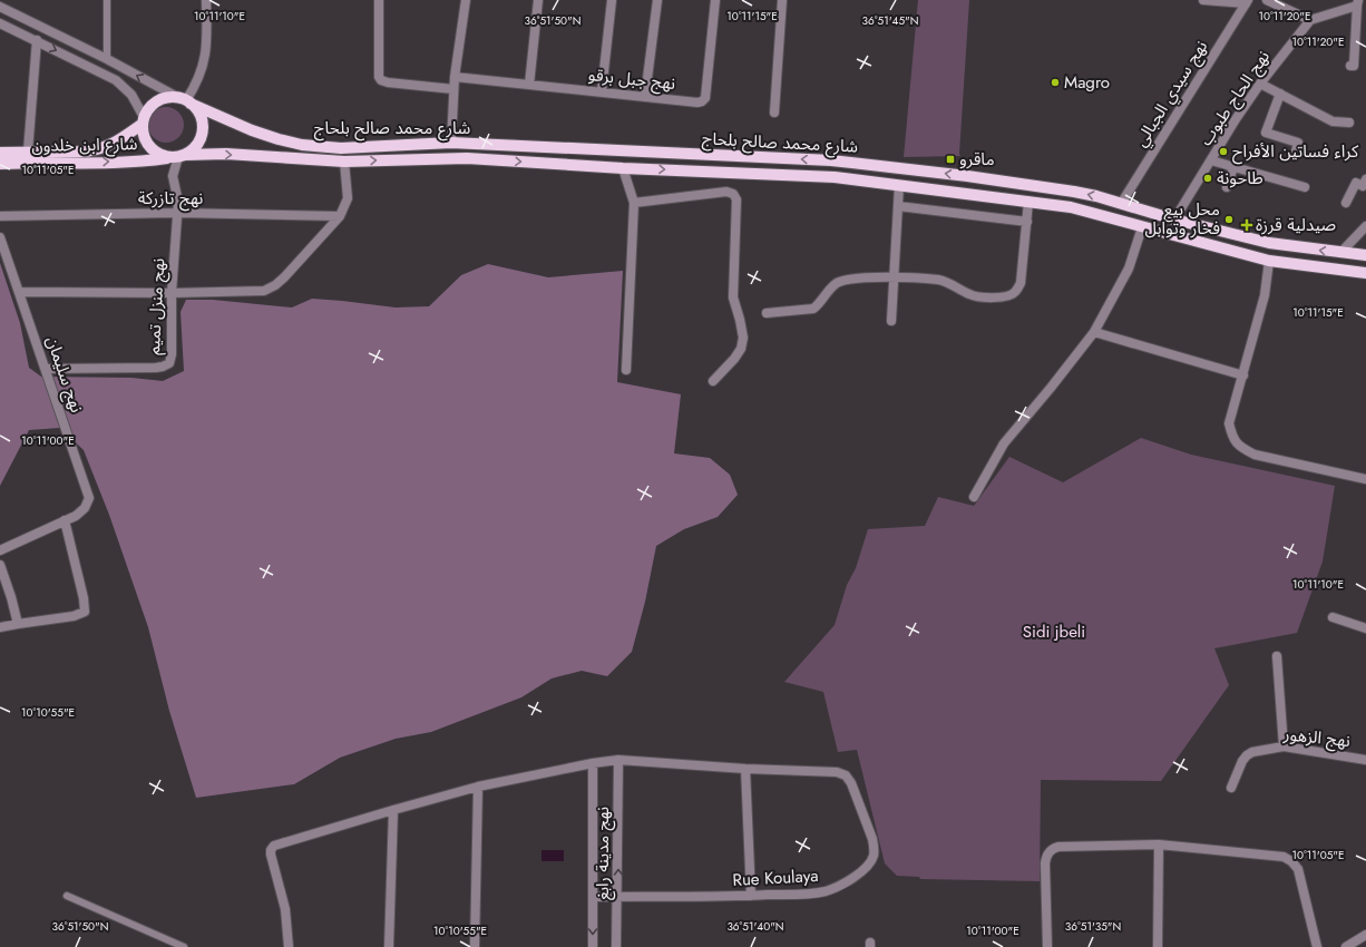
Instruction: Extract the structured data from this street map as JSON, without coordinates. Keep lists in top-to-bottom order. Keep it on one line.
{"streets":{"main road":["شارع محمد صالح بلحاج","شارع ابن خلدون"],"street":["نهج جبل برقو","نهج سيدي الجبالي","نهج الحاج طبوب","نهج تازركة","نهج منزل تميم","نهج سليمان","نهج الزهور","نهج مدينة رابغ","Rue Koulaya"]},"crossings":[["نهج سيدي الجبالي","شارع محمد صالح بلحاج"],["نهج الحاج طبوب","شارع محمد صالح بلحاج"],["شارع محمد صالح بلحاج","شارع ابن خلدون"],["شارع محمد صالح بلحاج","نهج منزل تميم"],["شارع ابن خلدون","نهج منزل تميم"],["نهج تازركة","نهج منزل تميم"],["نهج منزل تميم","نهج سليمان"],["نهج مدينة رابغ","Rue Koulaya"]],"parks":["Sidi jbeli"],"places":{"other":["Magro","كراء فساتين الأفراح","طاحونة","محل بيع فخار وتوابل"],"transit":["ماقرو"],"health":["صيدلية قرزة"]},"coordinates":["10°11'20\"E","10°11'10\"E","10°11'15\"E","36°51'50\"N","36°51'45\"N","10°11'05\"E","10°11'00\"E","10°10'55\"E","36°51'40\"N","36°51'35\"N"]}
